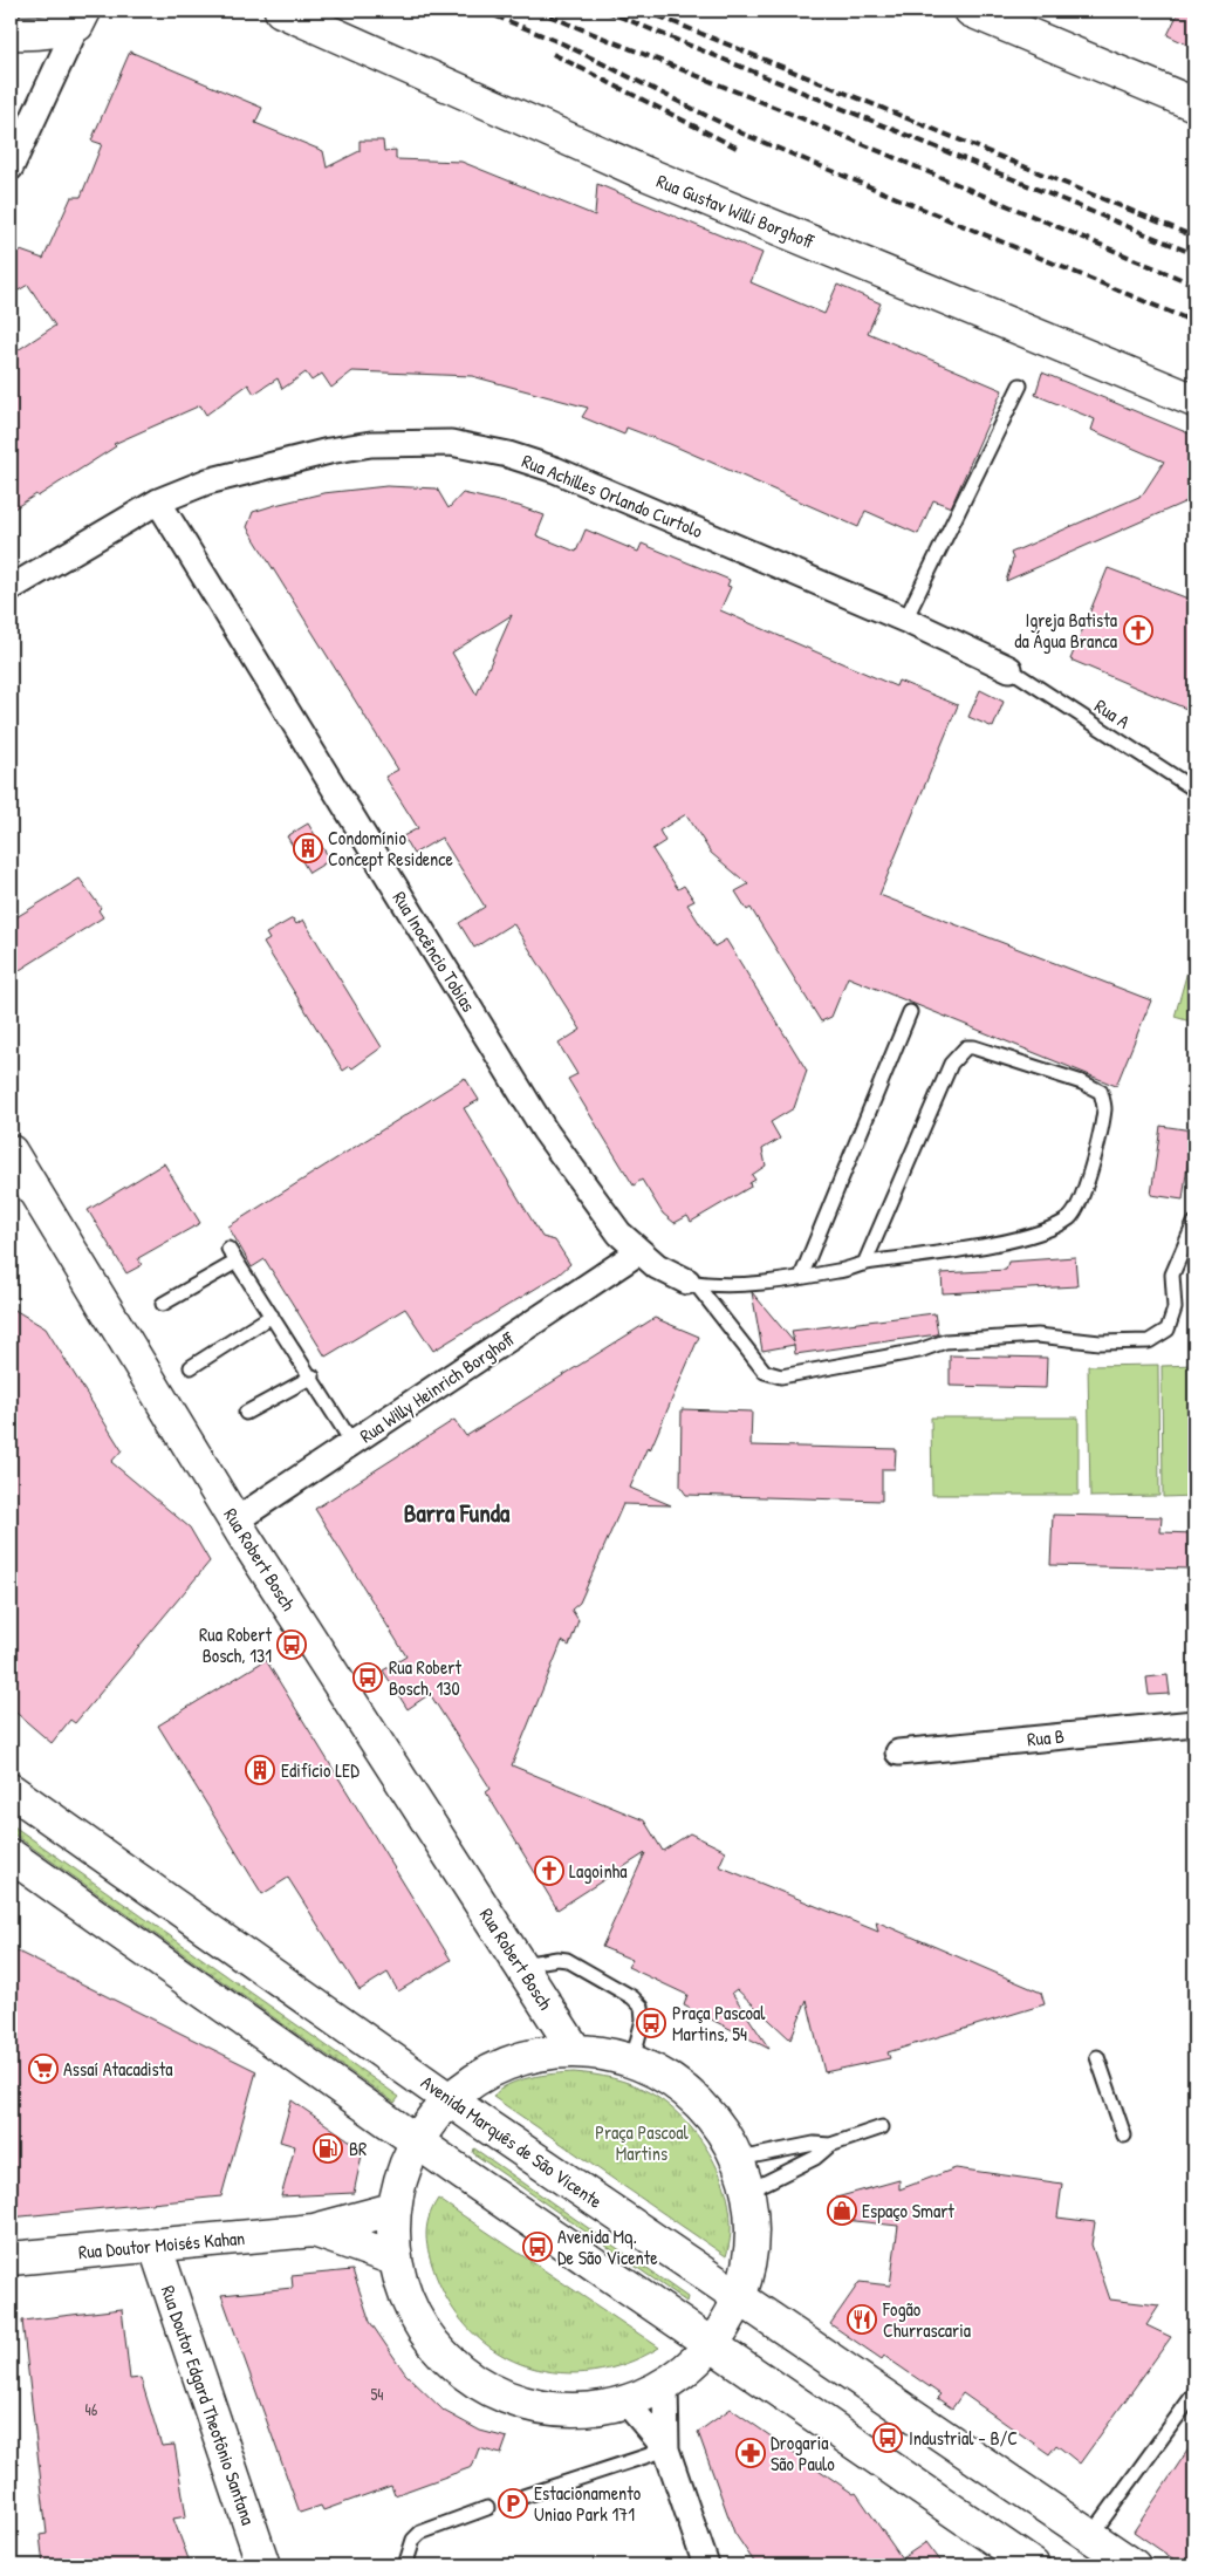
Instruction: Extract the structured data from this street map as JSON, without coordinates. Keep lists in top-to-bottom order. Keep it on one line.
{"streets":{"street":["Rua Gustav Willi Borghoff","Rua Achilles Orlando Curtolo","Rua Inocêncio Tobias","Rua Willy Heinrich Borghoff","Rua Robert Bosch","Rua B","Avenida Marquês de São Vicente","Rua Doutor Moisés Kahan","Rua Doutor Edgard Theotônio Santana"],"lane":["Rua A"]},"crossings":[["Rua Achilles Orlando Curtolo","Rua A"],["Rua Achilles Orlando Curtolo","Rua Inocêncio Tobias"],["Rua Inocêncio Tobias","Rua Willy Heinrich Borghoff"],["Rua Willy Heinrich Borghoff","Rua Robert Bosch"],["Rua Doutor Moisés Kahan","Rua Doutor Edgard Theotônio Santana"]],"districts":["Barra Funda"],"parks":["Praça Pascoal Martins"],"places":{"church":["Igreja Batista da Água Branca","Lagoinha"],"building":["Condomínio Concept Residence","Edifício LED"],"bus stop":["Rua Robert Bosch, 131","Rua Robert Bosch, 130","Praça Pascoal Martins, 54","Avenida Mq. De São Vicente","Industrial - B/C"],"supermarket":["Assaí Atacadista"],"fuel station":["BR"],"shop":["Espaço Smart"],"restaurant":["Fogão Churrascaria"],"pharmacy":["Drogaria São Paulo"],"parking":["Estacionamento Uniao Park 171"]},"house_numbers":["54","46"]}
